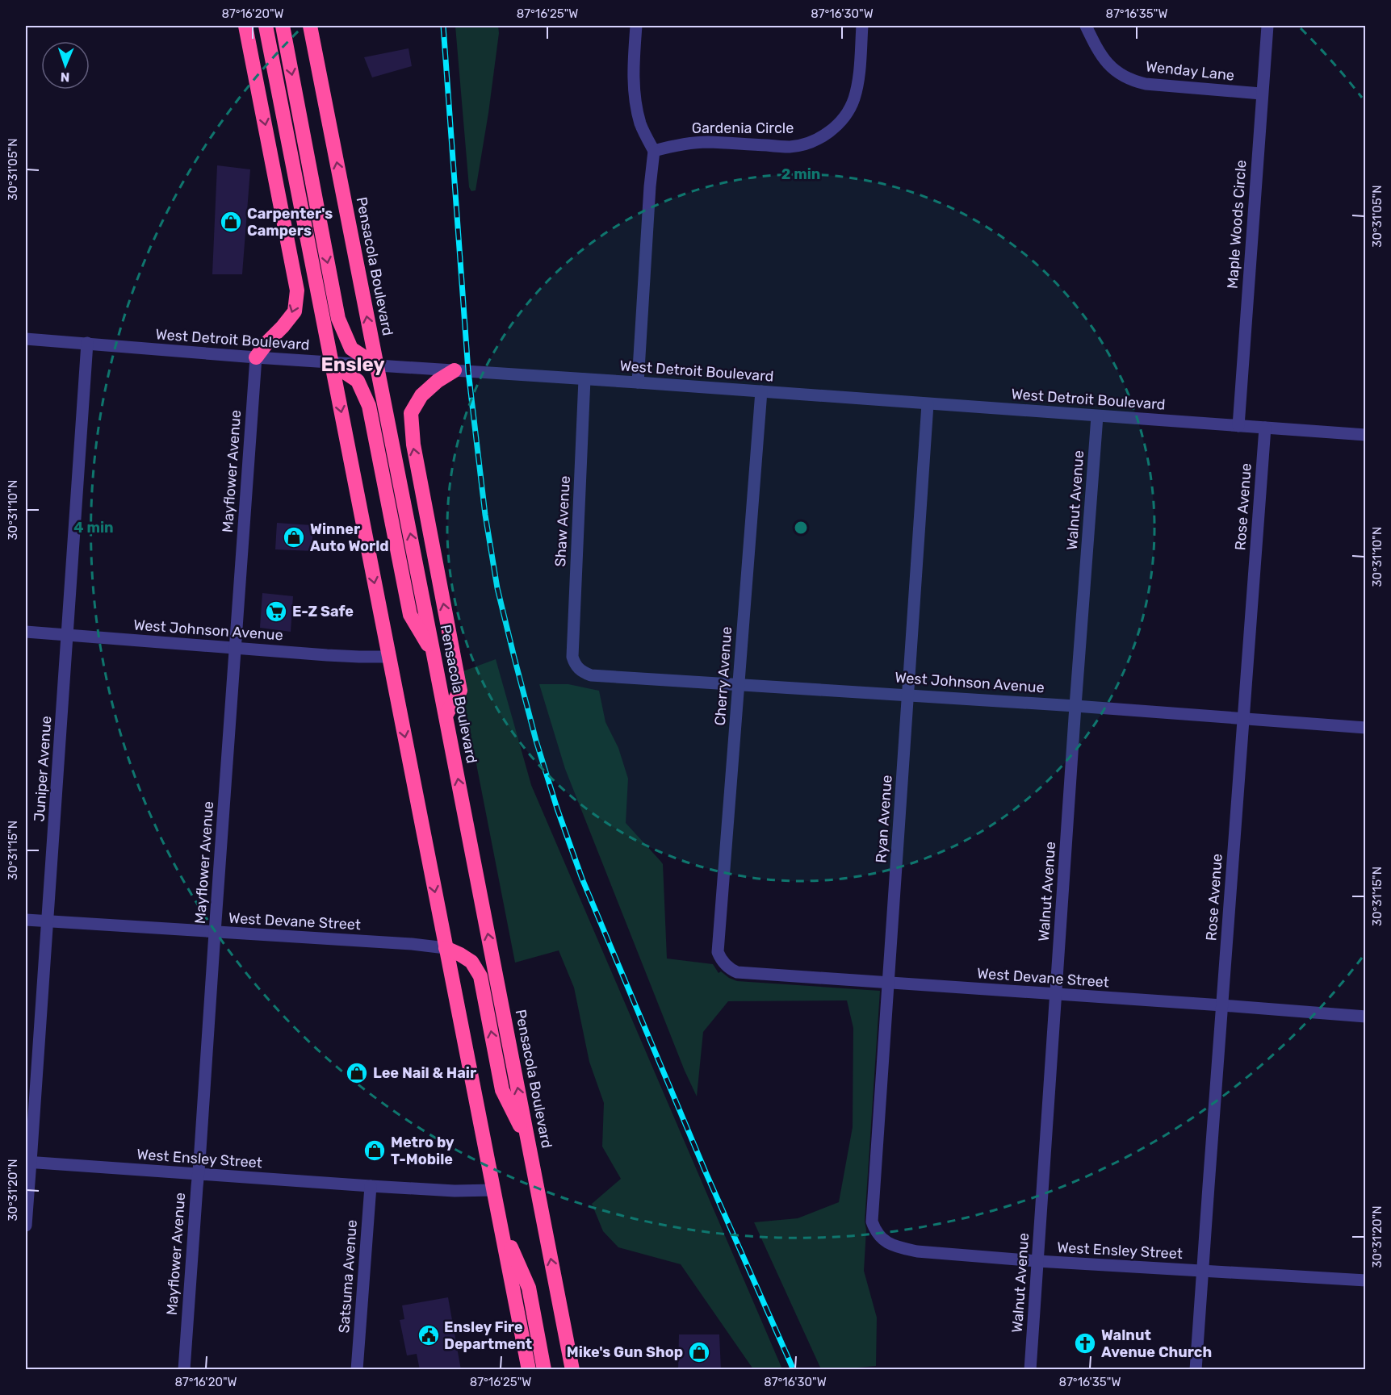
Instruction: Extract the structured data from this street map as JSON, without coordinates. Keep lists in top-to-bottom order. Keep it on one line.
{"streets":{"highway":["Pensacola Boulevard"],"street":["Wenday Lane","Gardenia Circle","Maple Woods Circle","West Detroit Boulevard","Mayflower Avenue","Walnut Avenue","Rose Avenue","Shaw Avenue","West Johnson Avenue","Cherry Avenue","Juniper Avenue","Ryan Avenue","West Devane Street","West Ensley Street","Satsuma Avenue"]},"crossings":[["Wenday Lane","Maple Woods Circle"],["Maple Woods Circle","West Detroit Boulevard"],["Pensacola Boulevard","West Detroit Boulevard"],["West Detroit Boulevard","Mayflower Avenue"],["West Detroit Boulevard","Walnut Avenue"],["West Detroit Boulevard","Rose Avenue"],["West Detroit Boulevard","Shaw Avenue"],["West Detroit Boulevard","Cherry Avenue"],["West Detroit Boulevard","Juniper Avenue"],["West Detroit Boulevard","Ryan Avenue"],["Mayflower Avenue","West Johnson Avenue"],["Mayflower Avenue","West Devane Street"],["Mayflower Avenue","West Ensley Street"],["Walnut Avenue","West Johnson Avenue"],["Walnut Avenue","West Devane Street"],["Walnut Avenue","West Ensley Street"],["Rose Avenue","West Johnson Avenue"],["Rose Avenue","West Devane Street"],["Rose Avenue","West Ensley Street"],["Shaw Avenue","West Johnson Avenue"],["West Johnson Avenue","Cherry Avenue"],["West Johnson Avenue","Juniper Avenue"],["West Johnson Avenue","Ryan Avenue"],["Cherry Avenue","West Devane Street"],["Juniper Avenue","West Devane Street"],["Juniper Avenue","West Ensley Street"],["Ryan Avenue","West Devane Street"],["Ryan Avenue","West Ensley Street"],["West Ensley Street","Satsuma Avenue"]],"districts":["Ensley"],"places":{"shop":["Carpenter's Campers","Winner Auto World","Lee Nail & Hair","Metro by T-Mobile","Mike's Gun Shop"],"supermarket":["E-Z Safe"],"public building":["Ensley Fire Department"],"church":["Walnut Avenue Church"]},"north":"bottom","coordinates":["87°16'20\"W","87°16'25\"W","87°16'30\"W","87°16'35\"W","30°31'05\"N","30°31'10\"N","30°31'15\"N","30°31'20\"N"],"rings":["2 min","4 min"]}
